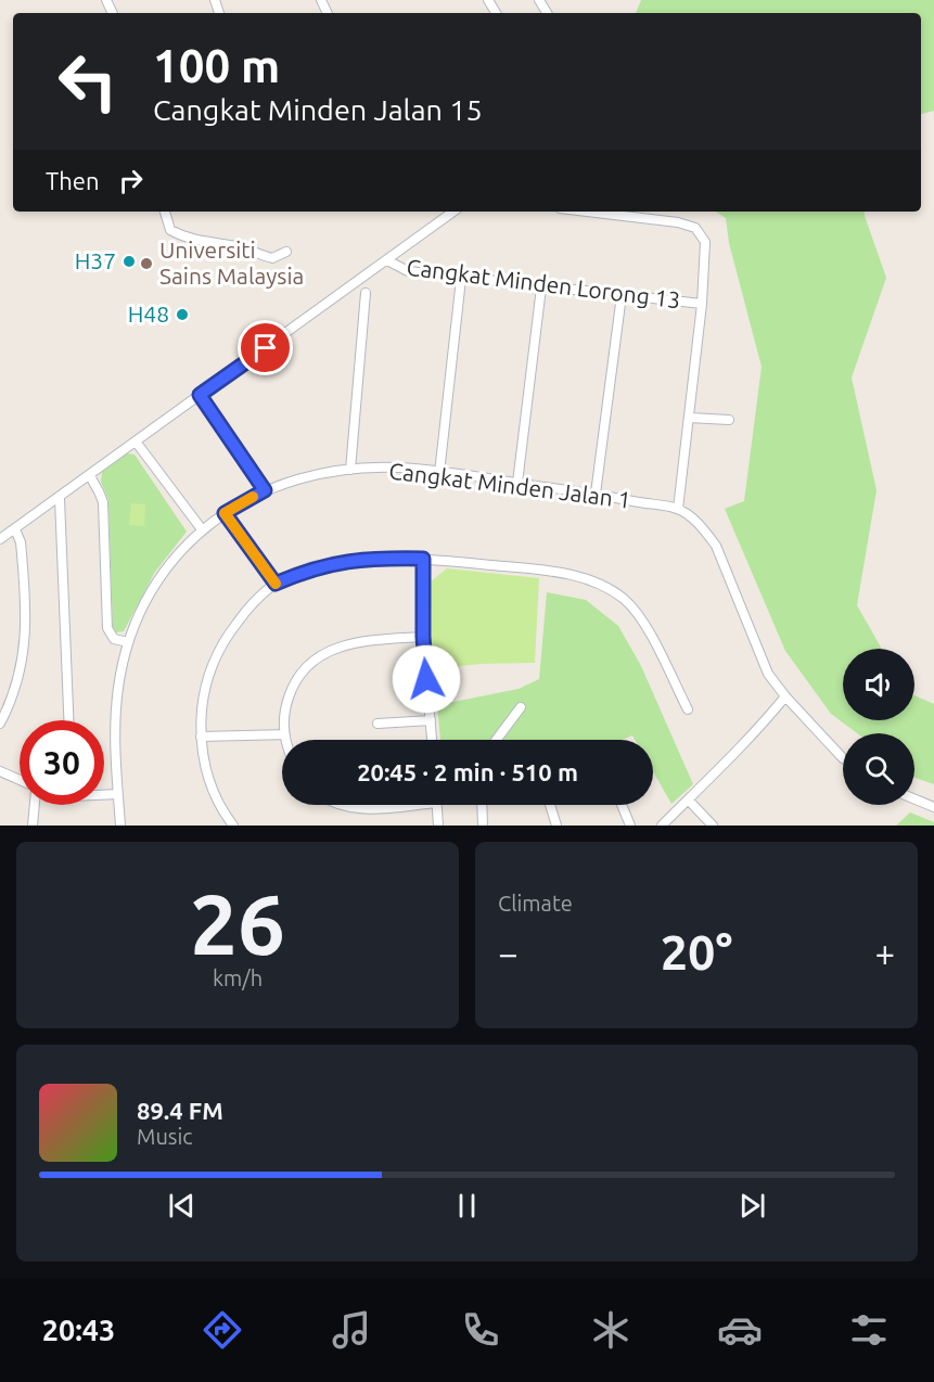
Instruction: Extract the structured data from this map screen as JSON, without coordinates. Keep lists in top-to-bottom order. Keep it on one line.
{"streets":{"street":["Cangkat Minden Lorong 13","Cangkat Minden Jalan 1"]},"places":["H37","Universiti Sains Malaysia","H48"],"page":{"turn":["100 m","Cangkat Minden Jalan 15"],"then":"Then","limit":"30","trip":"20:45 · 2 min · 510 m","tile":[["26","km/h"],"Climate"],"heat":["−","20°","+"],"song":["89.4 FM","Music"],"tabs":"20:43"}}
